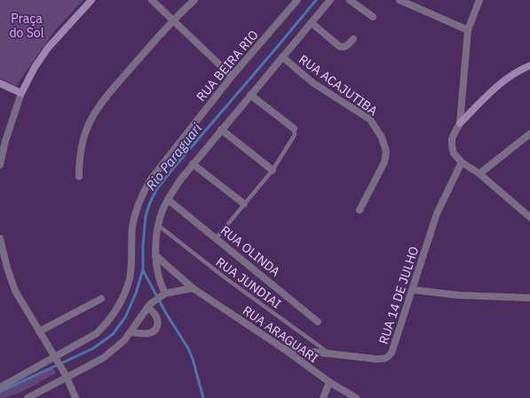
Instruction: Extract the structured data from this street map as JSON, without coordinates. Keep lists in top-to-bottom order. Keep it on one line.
{"streets":{"street":["RUA BEIRA RIO","RUA ACAJUTIBA","RUA OLINDA","RUA 14 DE JULHO","RUA ARAGUARI"],"lane":["RUA JUNDIAI"]},"crossings":[["RUA JUNDIAI","RUA 14 DE JULHO"],["RUA 14 DE JULHO","RUA ARAGUARI"]],"water":["Rio Paraguari"],"parks":["Praça do Sol"]}
